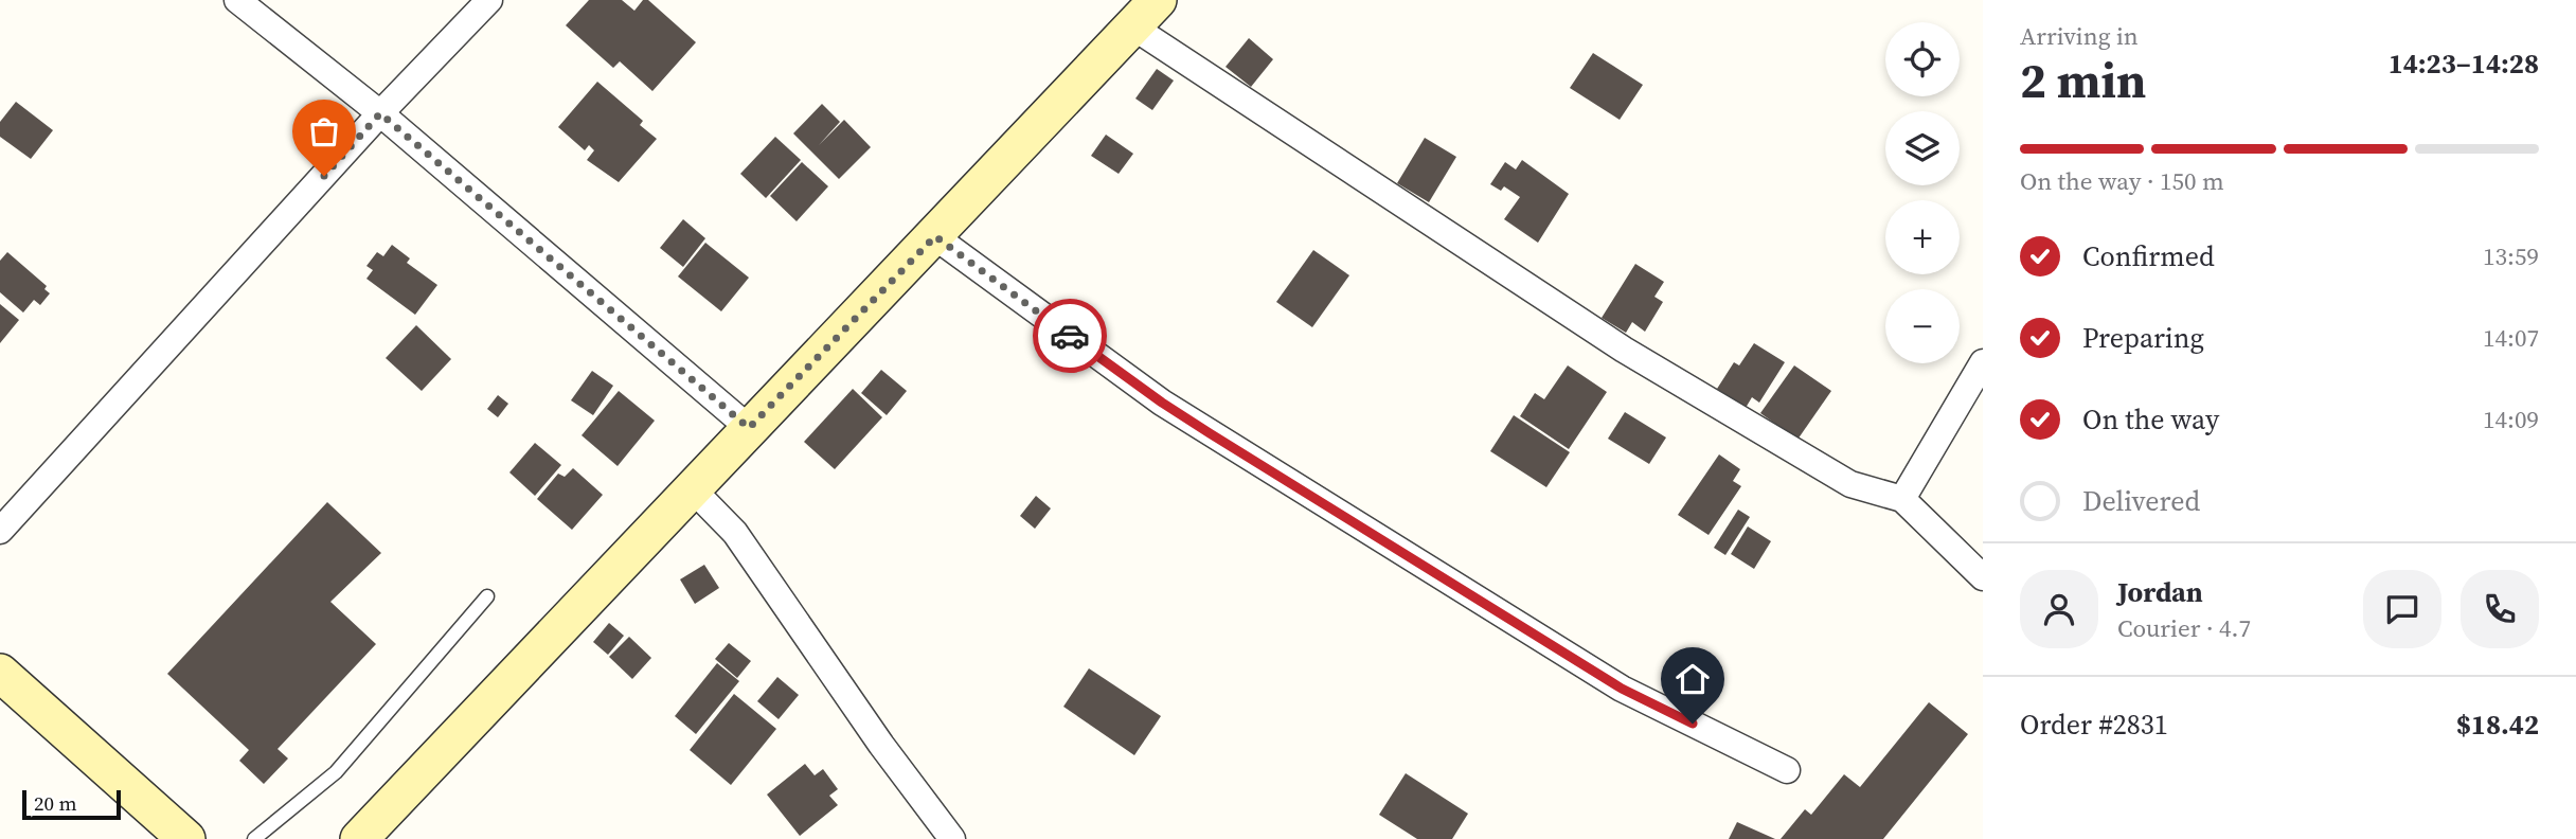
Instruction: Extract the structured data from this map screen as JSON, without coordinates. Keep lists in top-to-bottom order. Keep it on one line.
{"scale_bar":"20 m","page":{"heading":["2 min","Arriving in","14:23–14:28"],"panel":["Jordan","Courier · 4.7","Order #2831","$18.42"],"map_buttons":["+","−"],"bar":"On the way · 150 m","list":[["Confirmed","13:59"],["Preparing","14:07"],["On the way","14:09"],"Delivered"],"scale":"20 m"}}
